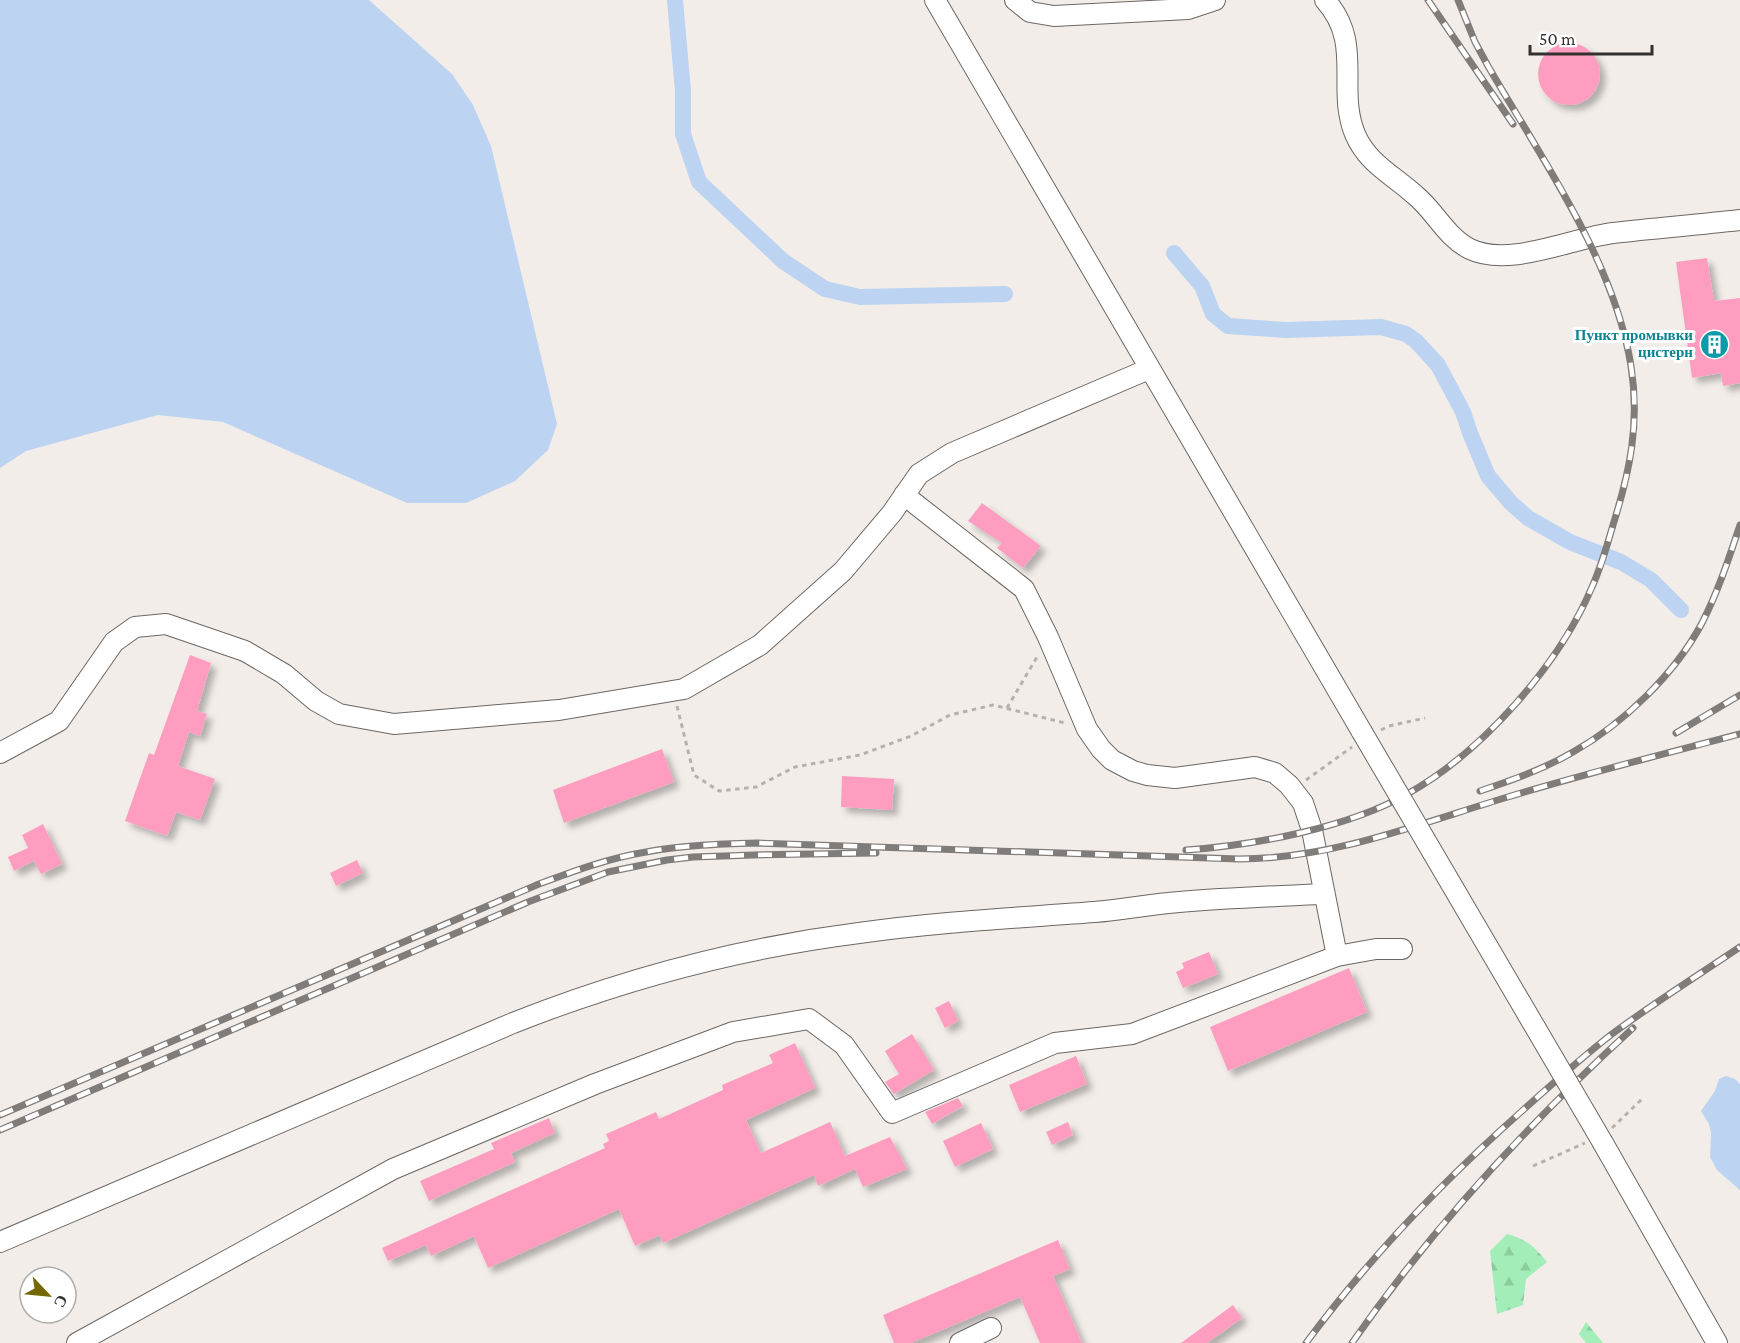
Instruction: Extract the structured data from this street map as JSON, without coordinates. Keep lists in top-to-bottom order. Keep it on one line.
{"places":{"building":["Пункт промывки цистерн"]},"scale_bar":"50 m","north":"bottom right"}
